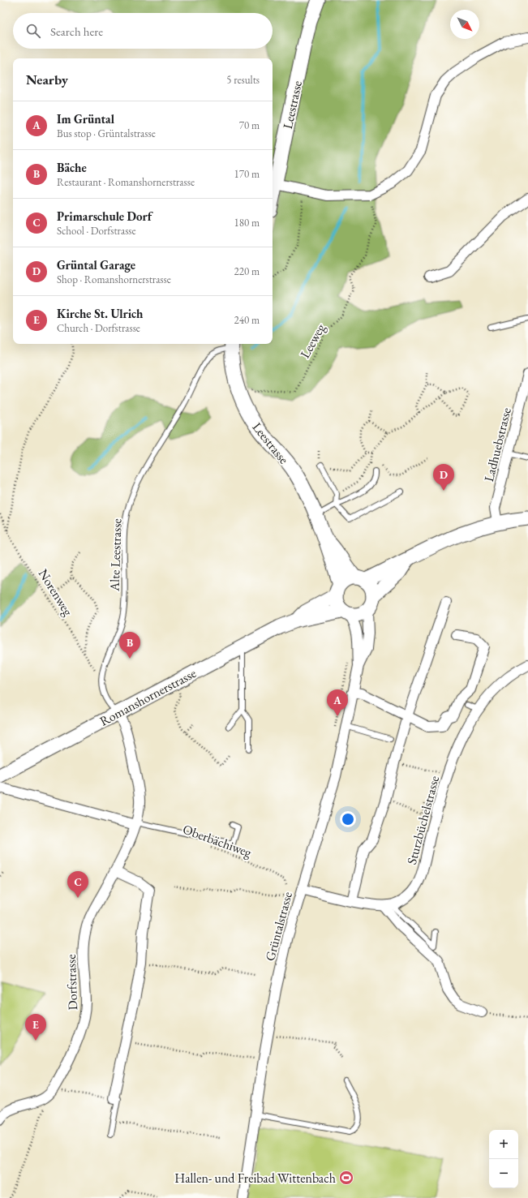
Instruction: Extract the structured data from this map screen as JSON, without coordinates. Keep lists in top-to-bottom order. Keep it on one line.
{"streets":{"main road":["Leestrasse","Romanshornerstrasse"],"street":["Ladhuebstrasse","Sturzbüchelstrasse","Grüntalstrasse","Dorfstrasse"],"lane":["Alte Leestrasse"],"path":["Leeweg","Norenweg","Oberbächiweg"]},"crossings":[["Leestrasse","Alte Leestrasse"],["Leestrasse","Romanshornerstrasse"],["Leestrasse","Grüntalstrasse"],["Alte Leestrasse","Norenweg"],["Romanshornerstrasse","Grüntalstrasse"],["Romanshornerstrasse","Dorfstrasse"]],"places":{"sports":["Hallen- und Freibad Wittenbach"]},"north":"bottom right","page":{"search":"Search here","heading":["Nearby","5 results"],"list":[{"mark":"A","name":"Im Grüntal","note":"Bus stop · Grüntalstrasse","value":"70 m"},{"mark":"B","name":"Bäche","note":"Restaurant · Romanshornerstrasse","value":"170 m"},{"mark":"C","name":"Primarschule Dorf","note":"School · Dorfstrasse","value":"180 m"},{"mark":"D","name":"Grüntal Garage","note":"Shop · Romanshornerstrasse","value":"220 m"},{"mark":"E","name":"Kirche St. Ulrich","note":"Church · Dorfstrasse","value":"240 m"}],"pins":["D","B","A","C","E"],"map_buttons":["+","−"]}}
